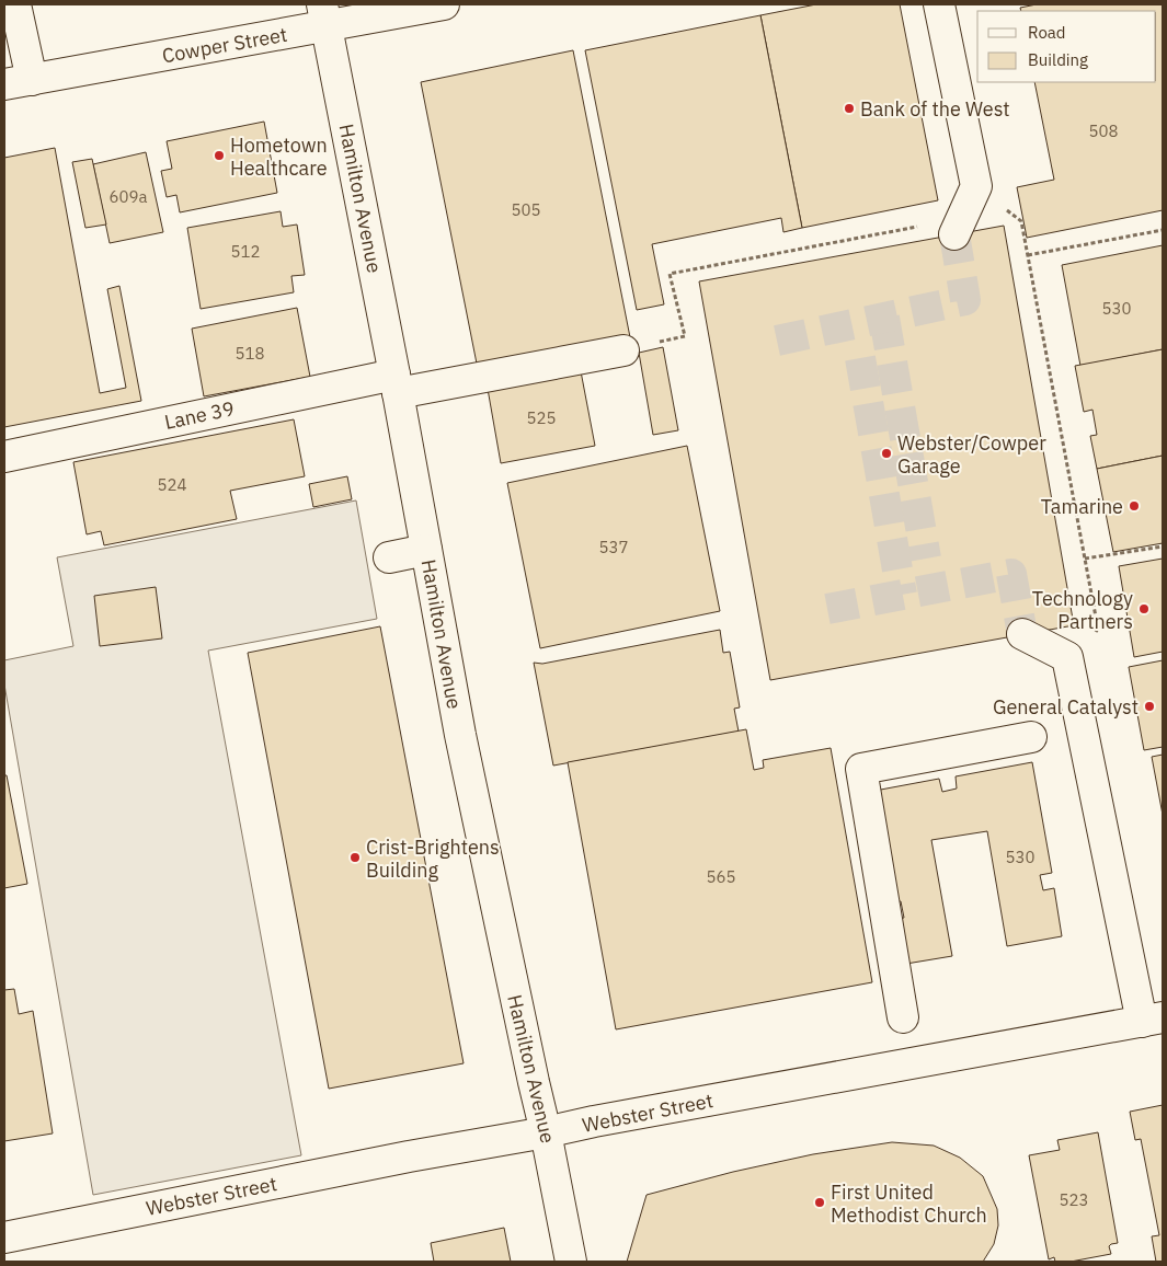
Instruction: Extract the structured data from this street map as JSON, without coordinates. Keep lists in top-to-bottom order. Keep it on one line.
{"streets":{"street":["Cowper Street","Hamilton Avenue","Lane 39","Webster Street"]},"crossings":[["Cowper Street","Hamilton Avenue"],["Hamilton Avenue","Lane 39"],["Hamilton Avenue","Webster Street"]],"places":["Bank of the West","Hometown Healthcare","Webster/Cowper Garage","Tamarine","Technology Partners","General Catalyst","Crist-Brightens Building","First United Methodist Church"],"house_numbers":["508","609a","505","512","530","518","525","524","537","530","565","523"],"legend":["Road","Building"]}
